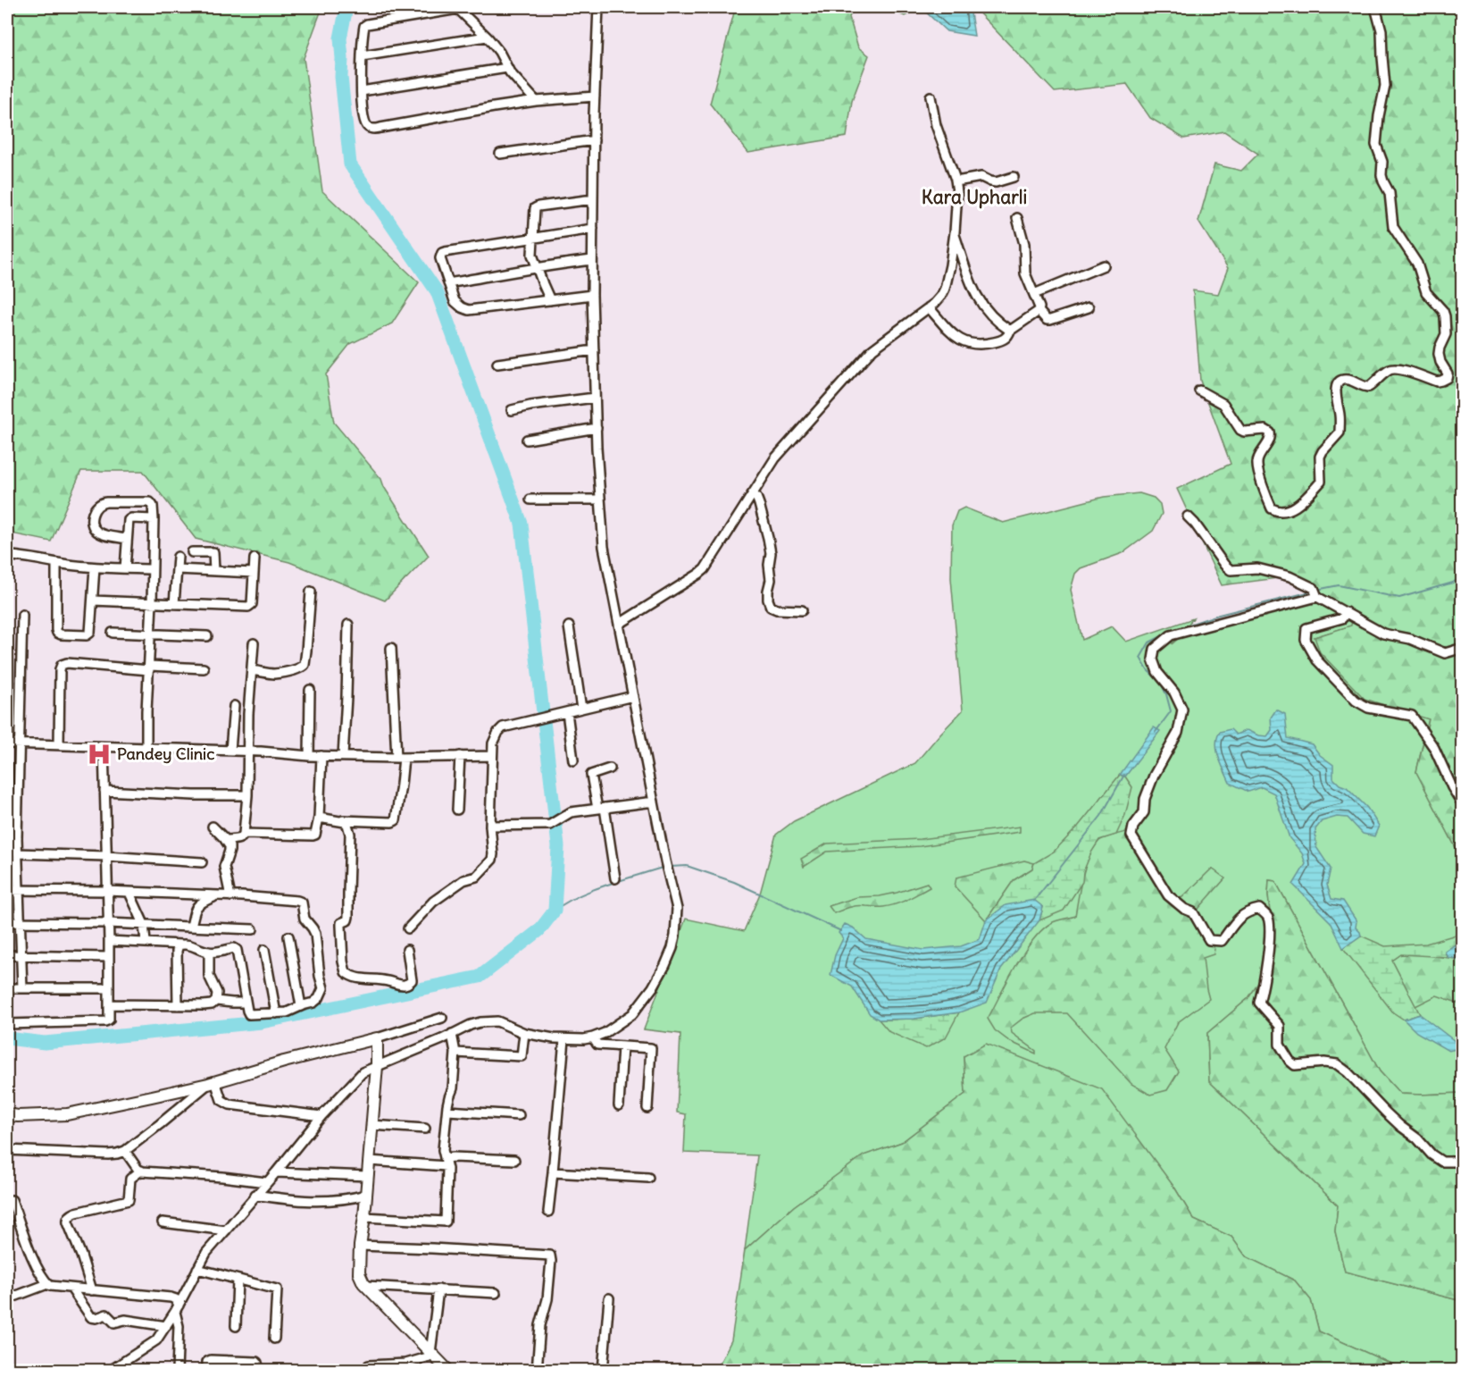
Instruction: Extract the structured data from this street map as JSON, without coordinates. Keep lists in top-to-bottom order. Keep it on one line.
{"districts":["Kara Upharli"],"places":{"hospital":["Pandey Clinic"]}}
